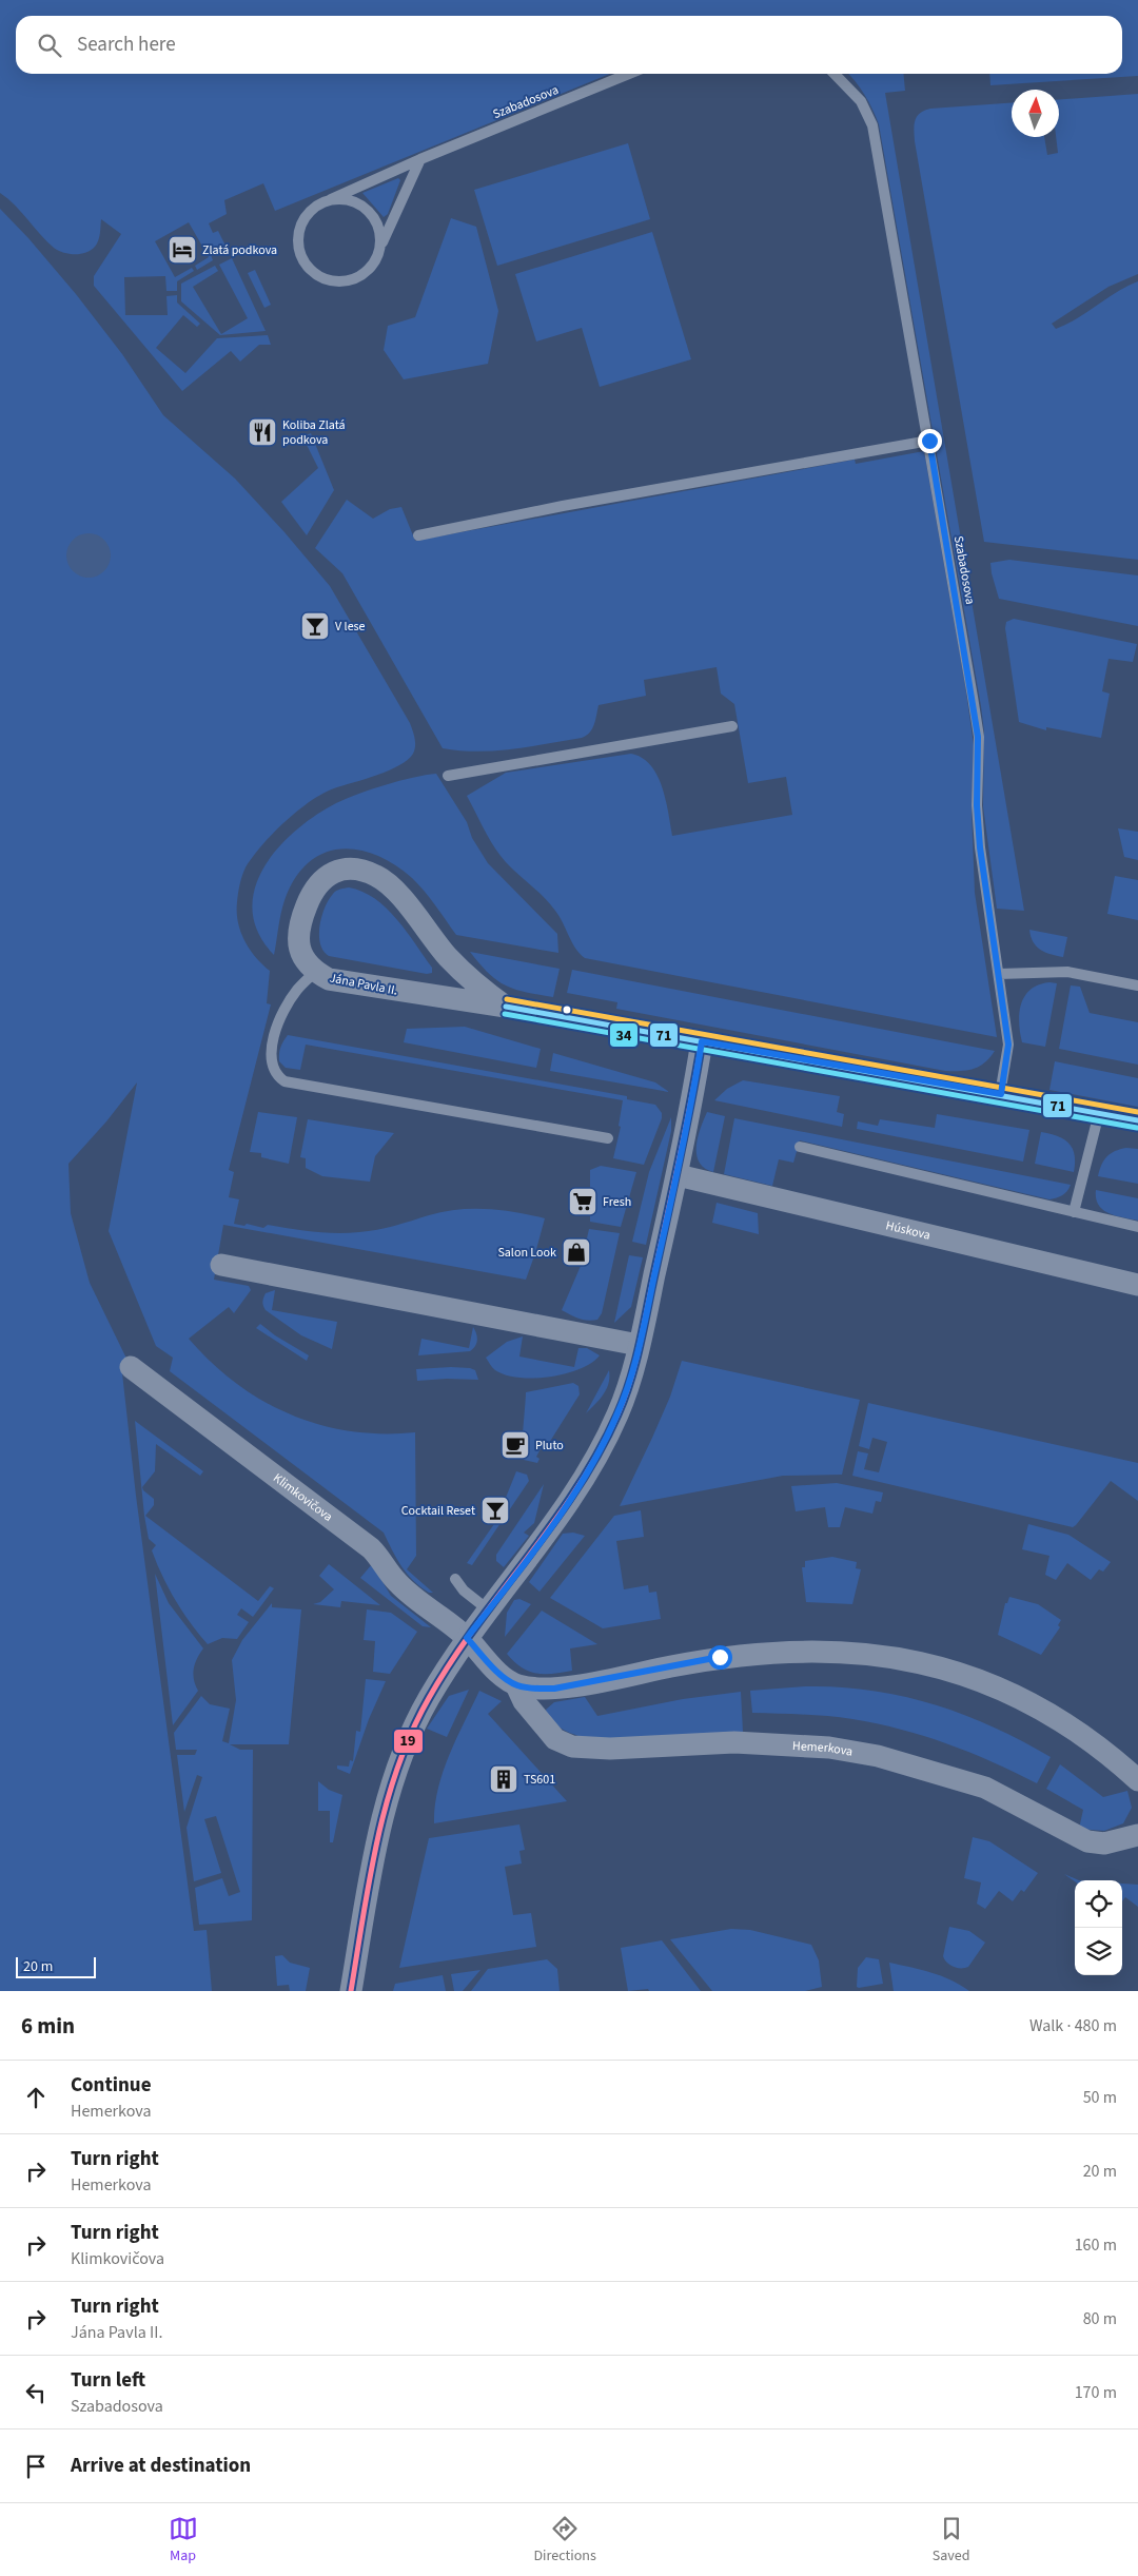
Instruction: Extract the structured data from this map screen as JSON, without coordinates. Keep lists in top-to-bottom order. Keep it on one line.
{"streets":{"street":["Jána Pavla II.","Húskova","Klimkovičova","Hemerkova"],"lane":["Szabadosova"]},"crossings":[["Szabadosova","Jána Pavla II."],["Klimkovičova","Hemerkova"]],"places":{"hotel":["Zlatá podkova"],"restaurant":["Koliba Zlatá podkova"],"bar":["V lese","Cocktail Reset"],"supermarket":["Fresh"],"shop":["Salon Look"],"cafe":["Pluto"],"building":["TS601"]},"lines":["transit line 71","transit line 34","transit line 19"],"scale_bar":"20 m","north":"top","page":{"search":"Search here","scale":"20 m","heading":["6 min","Walk · 480 m"],"list":[["Continue","Hemerkova","50 m"],["Turn right","Hemerkova","20 m"],["Turn right","Klimkovičova","160 m"],["Turn right","Jána Pavla II.","80 m"],["Turn left","Szabadosova","170 m"],"Arrive at destination"],"nav":["Map","Directions","Saved"]}}
